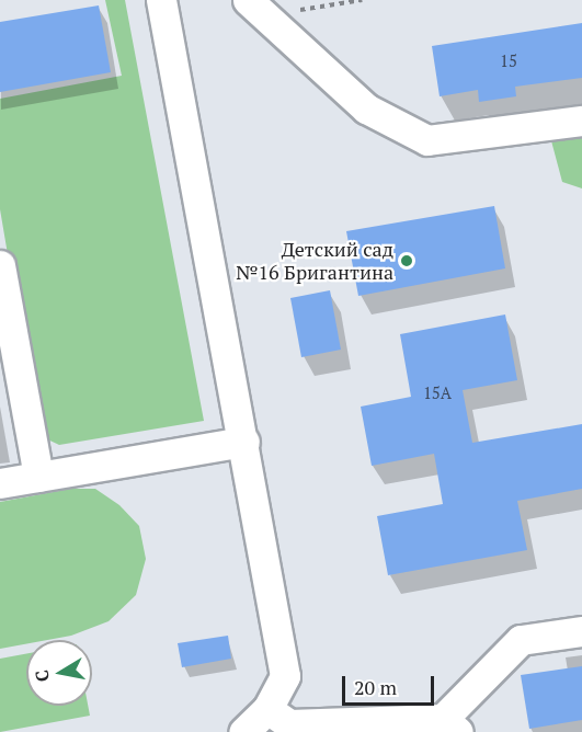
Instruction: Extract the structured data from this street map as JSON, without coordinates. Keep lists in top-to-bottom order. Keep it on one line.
{"places":["Детский сад №16 Бригантина"],"house_numbers":["15","15А"],"scale_bar":"20 m","north":"left"}
